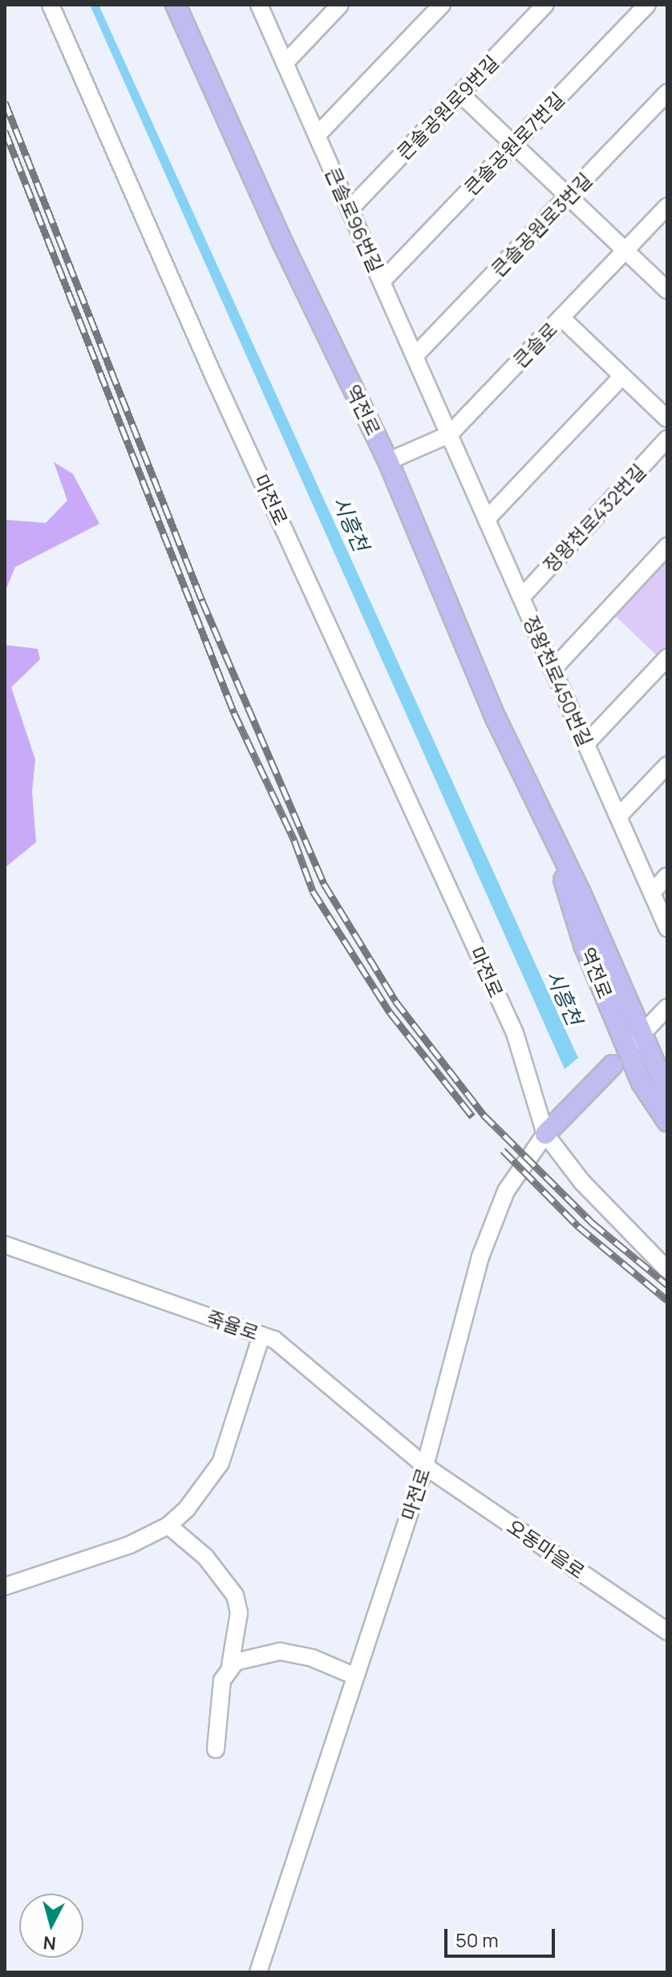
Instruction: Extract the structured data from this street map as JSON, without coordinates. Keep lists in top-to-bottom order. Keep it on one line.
{"streets":{"main road":["역전로"],"street":["큰솔공원로9번길","큰솔공원로7번길","큰솔로96번길","큰솔공원로3번길","큰솔로","마전로","정왕천로432번길","정왕천로450번길","죽율로","오동마을로"]},"crossings":[["큰솔공원로9번길","큰솔로96번길"],["큰솔공원로7번길","큰솔로96번길"],["큰솔로96번길","큰솔공원로3번길"],["큰솔로96번길","큰솔로"],["큰솔로96번길","정왕천로450번길"],["큰솔로","역전로"],["큰솔로","정왕천로450번길"],["마전로","죽율로"],["마전로","오동마을로"],["정왕천로432번길","정왕천로450번길"],["죽율로","오동마을로"]],"water":["시흥천"],"scale_bar":"50 m","north":"bottom"}
